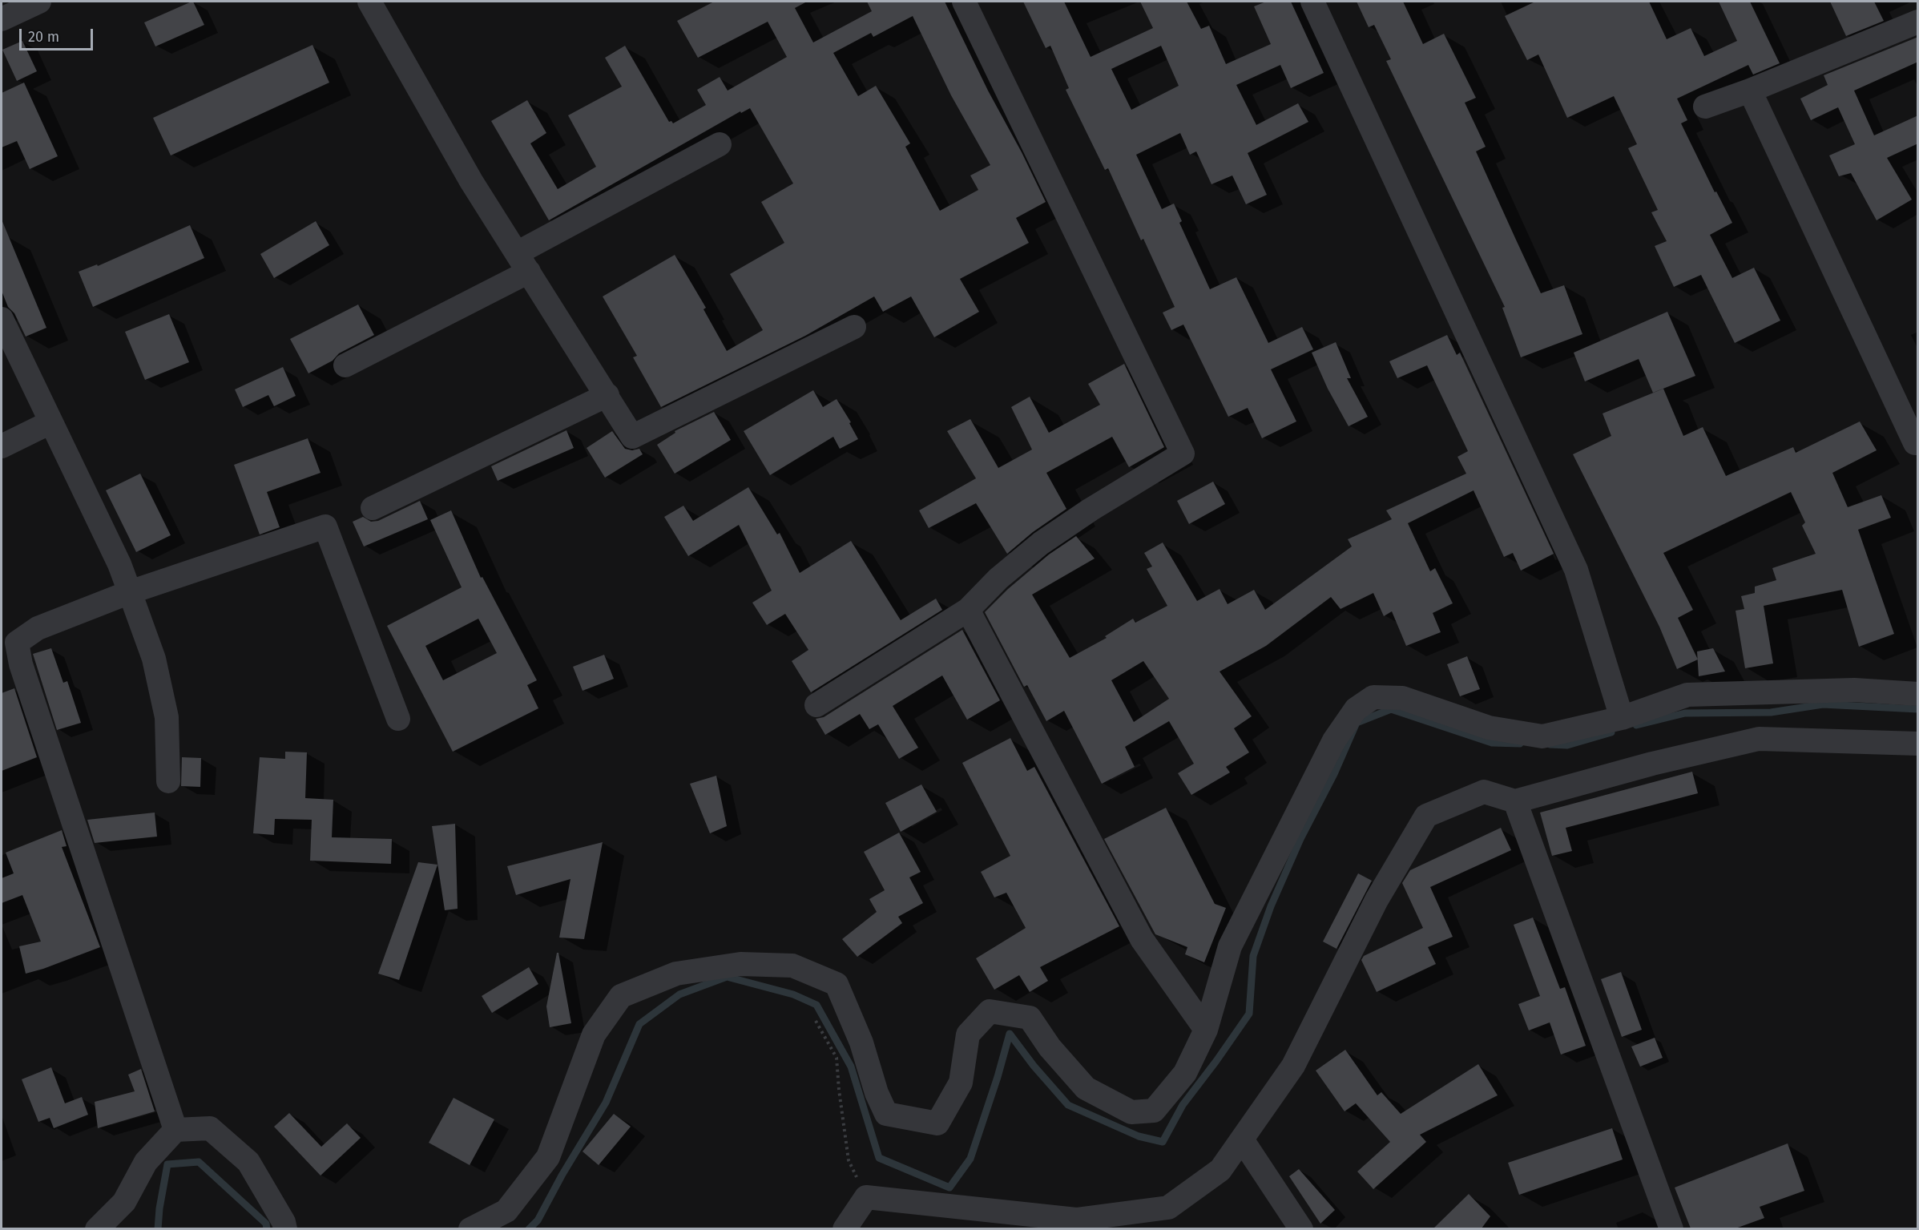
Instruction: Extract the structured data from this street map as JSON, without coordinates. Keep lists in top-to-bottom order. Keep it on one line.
{"scale_bar":"20 m"}
